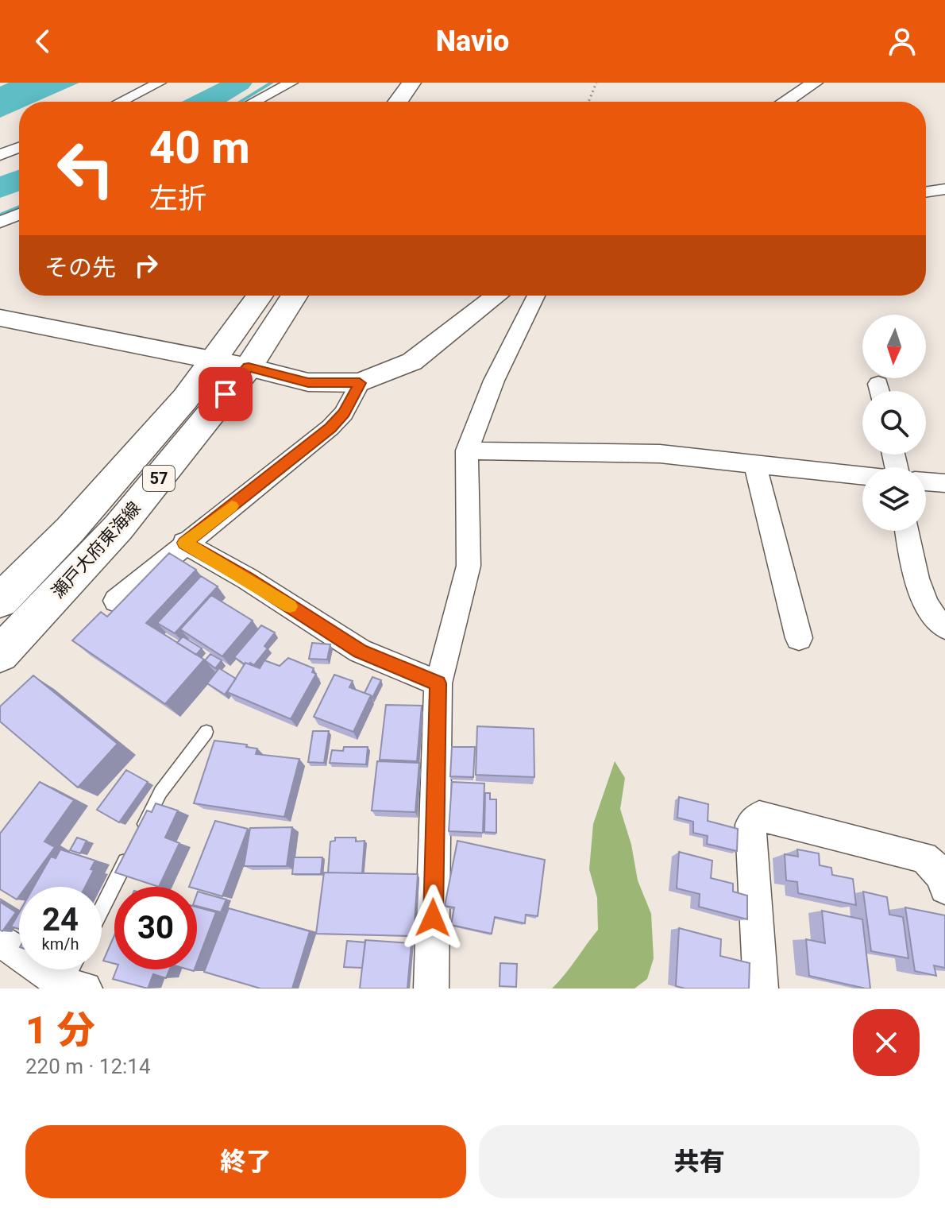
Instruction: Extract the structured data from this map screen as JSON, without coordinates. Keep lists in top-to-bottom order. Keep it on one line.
{"streets":{"main road":["57","瀬戸大府東海線"]},"north":"bottom","page":{"header":"Navio","turn":["40 m","左折"],"then":"その先","speed":"24 km/h","limit":"30","heading":["1 分","220 m · 12:14"],"buttons":["終了","共有"]}}
